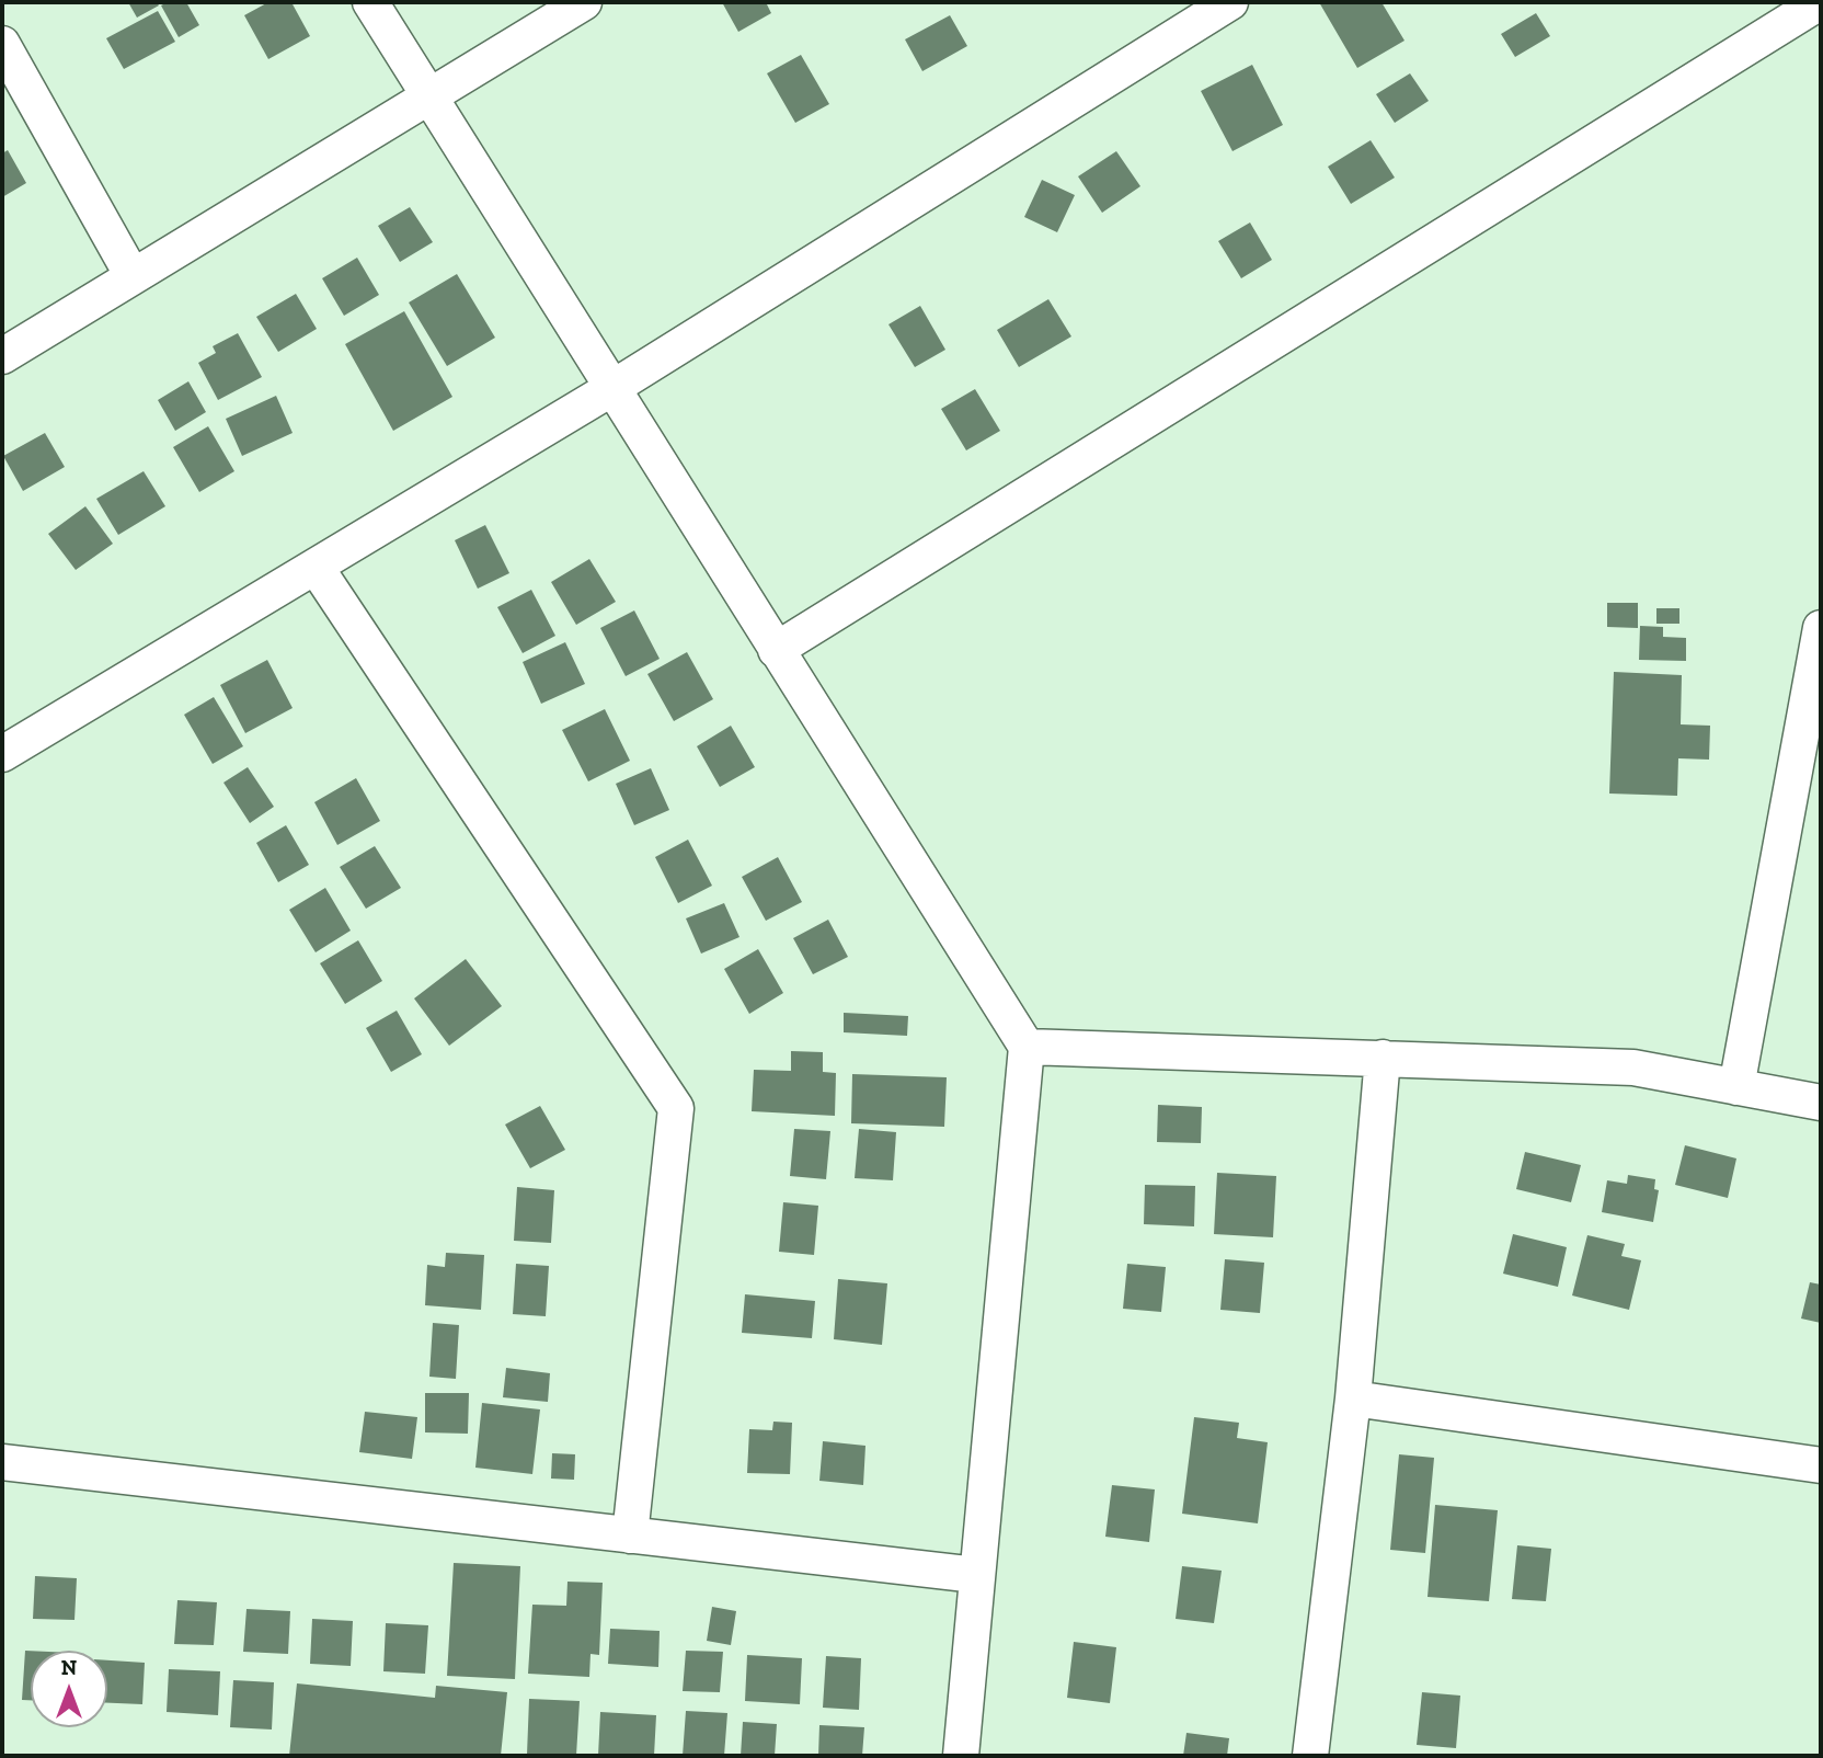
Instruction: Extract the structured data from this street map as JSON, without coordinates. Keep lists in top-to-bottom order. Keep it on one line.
{"north":"top"}
